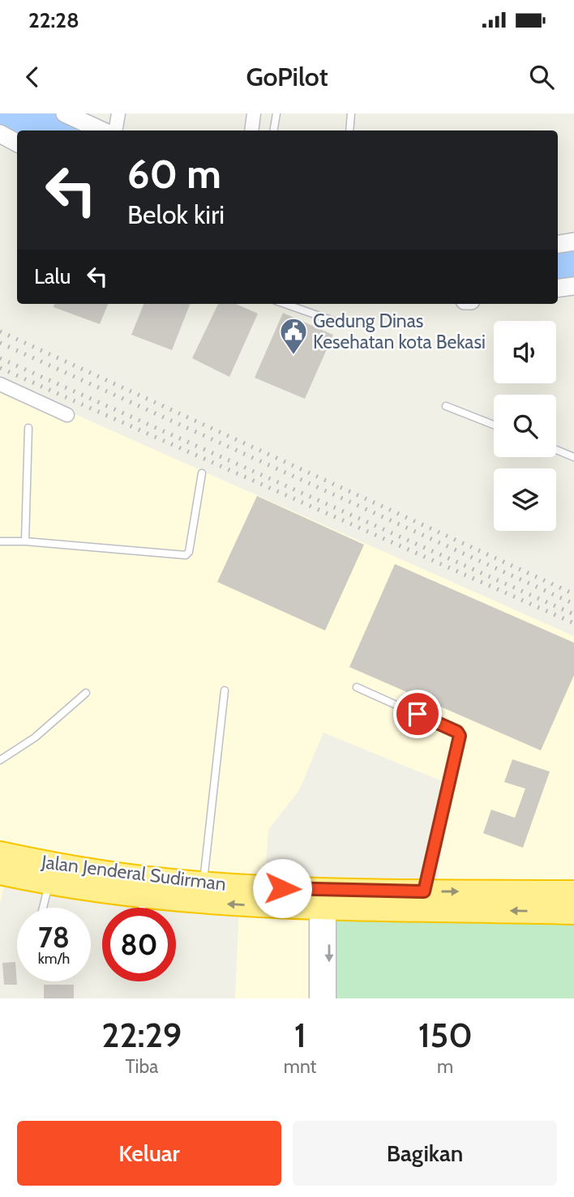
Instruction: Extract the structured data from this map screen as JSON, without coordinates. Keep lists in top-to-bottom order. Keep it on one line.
{"streets":{"highway":["Jalan Jenderal Sudirman"]},"places":{"public building":["Gedung Dinas Kesehatan kota Bekasi"]},"page":{"status":"22:28","header":"GoPilot","turn":["60 m","Belok kiri"],"then":"Lalu","speed":"78 km/h","limit":"80","eta":["22:29","Tiba","1","mnt","150","m"],"buttons":["Keluar","Bagikan"]}}
